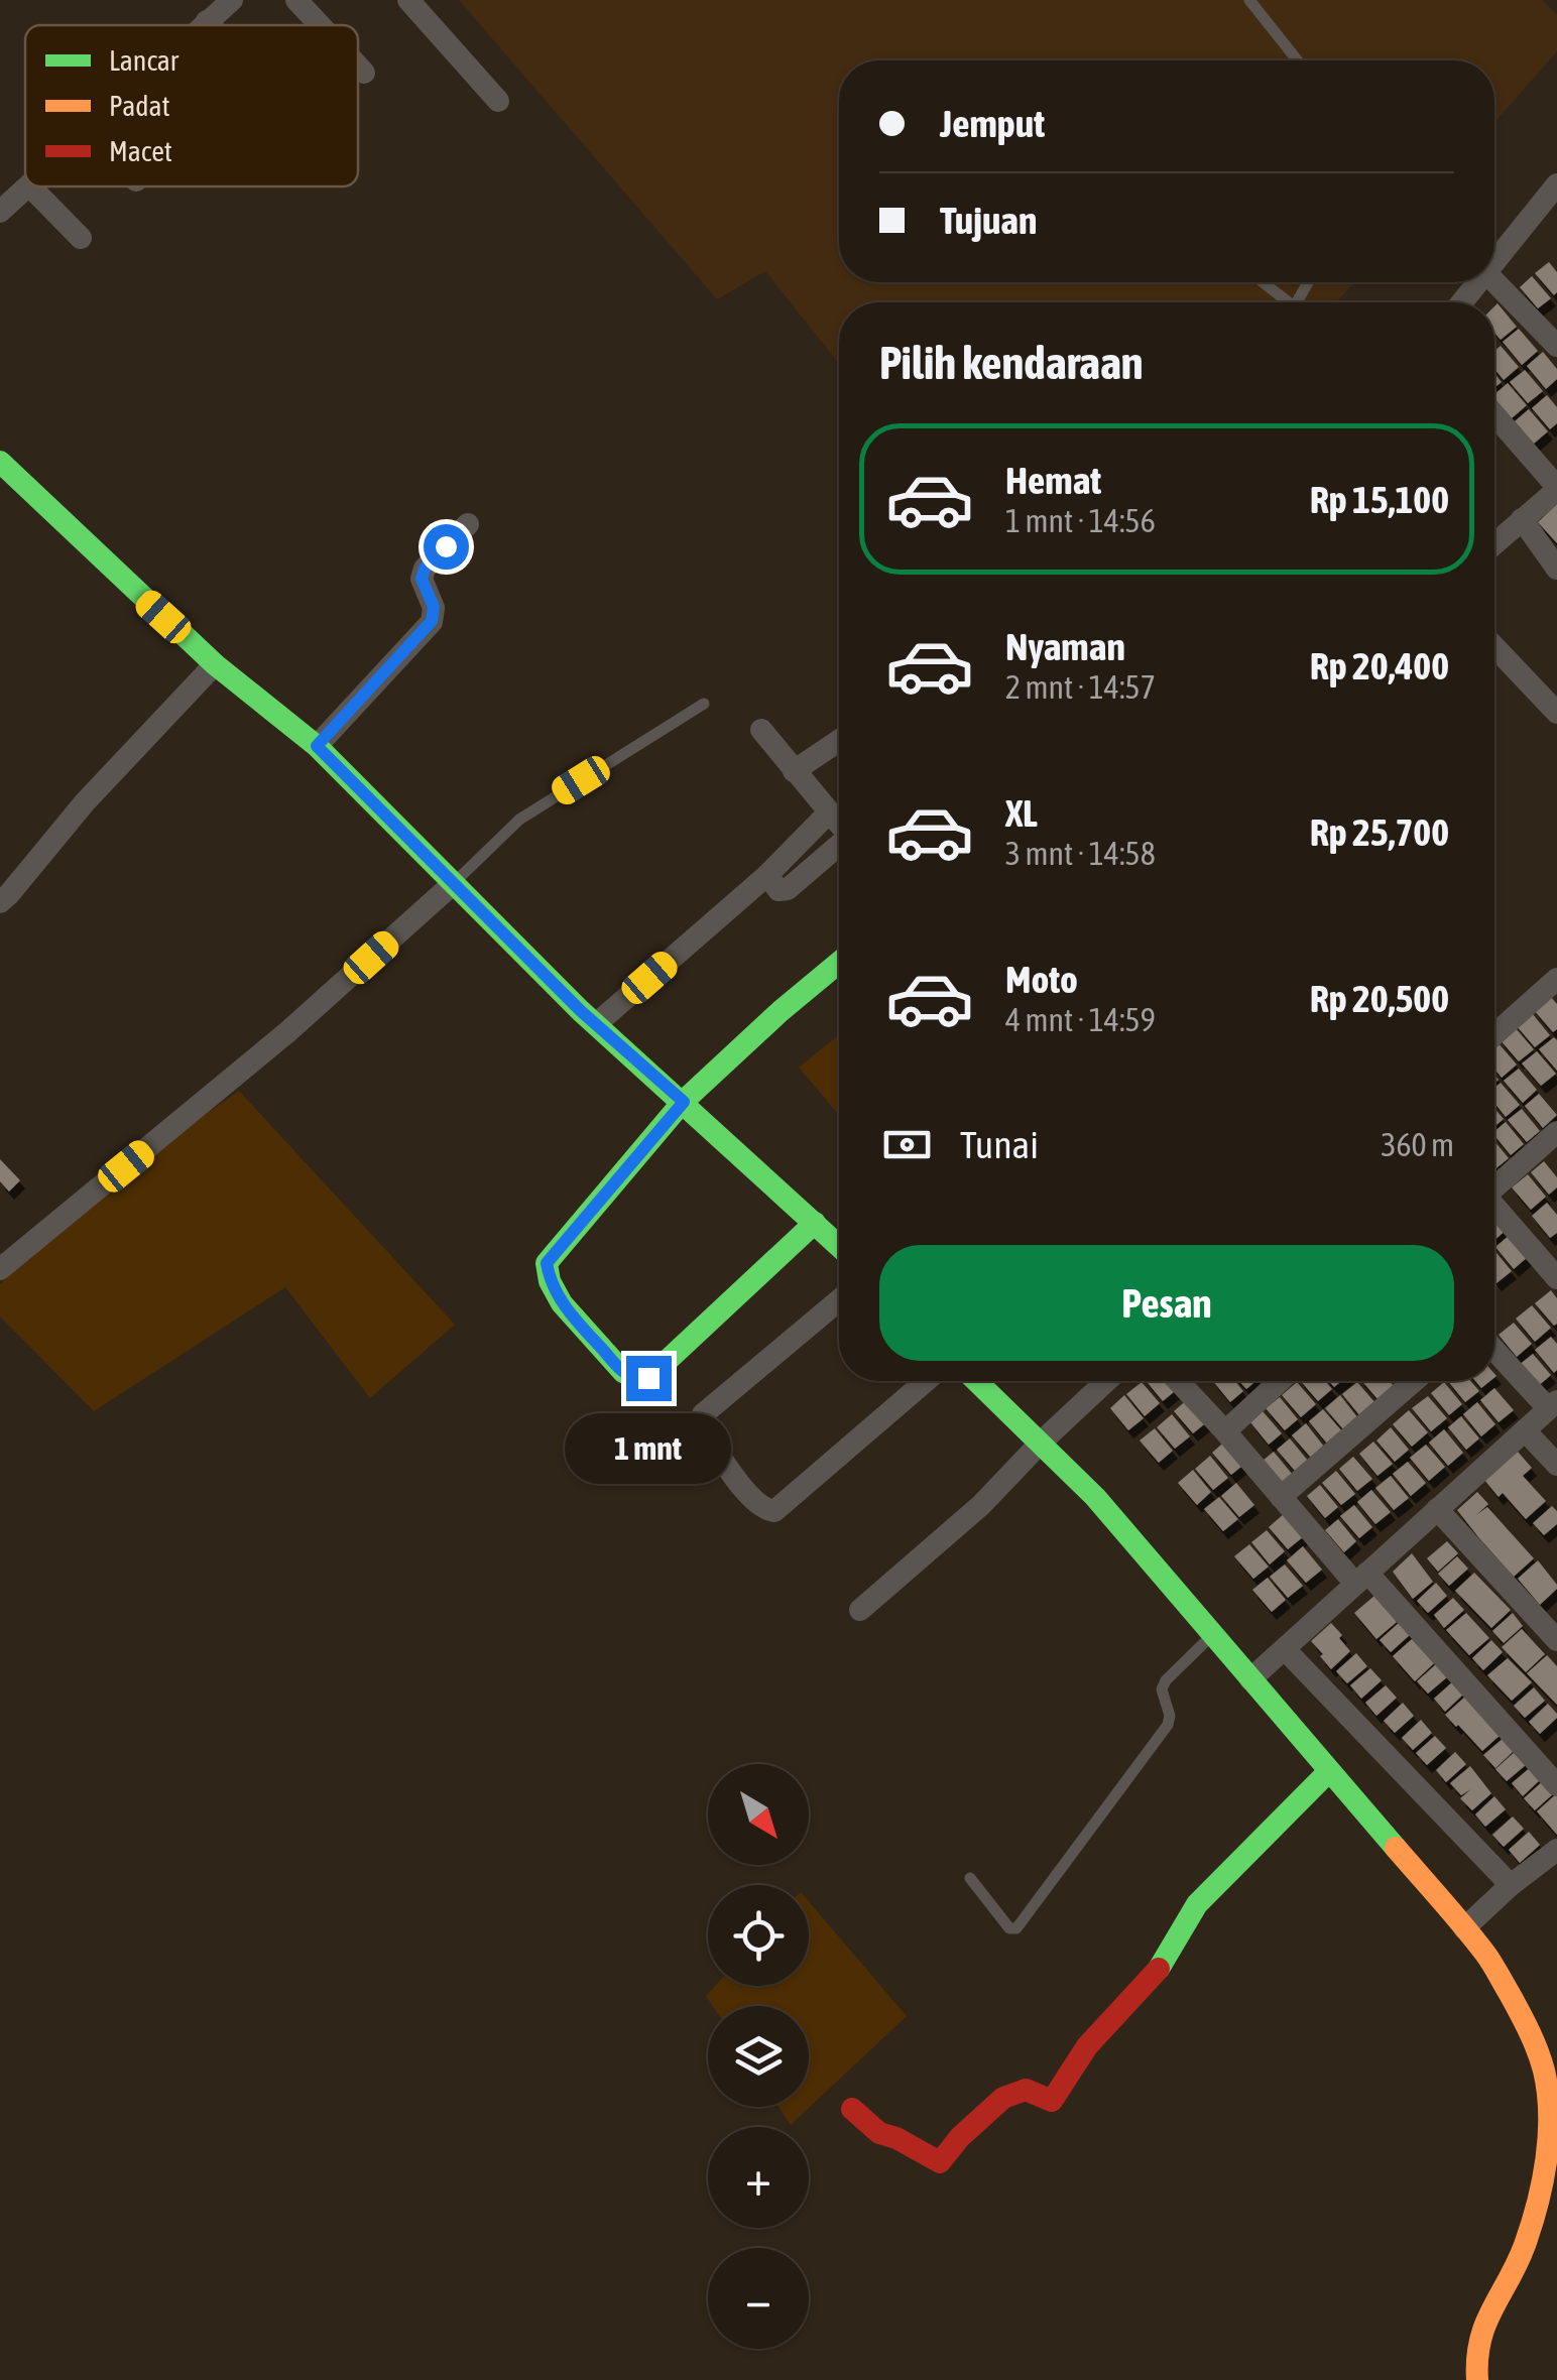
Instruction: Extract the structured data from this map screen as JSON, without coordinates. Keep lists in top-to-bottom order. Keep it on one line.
{"legend":["Lancar","Padat","Macet"],"north":"bottom right","page":{"banner":["Jemput","Tujuan"],"heading":"Pilih kendaraan","list":[{"name":"Hemat","note":"1 mnt · 14:56","value":"Rp 15,100"},{"name":"Nyaman","note":"2 mnt · 14:57","value":"Rp 20,400"},{"name":"XL","note":"3 mnt · 14:58","value":"Rp 25,700"},{"name":"Moto","note":"4 mnt · 14:59","value":"Rp 20,500"}],"pay":["Tunai","360 m"],"buttons":"Pesan","bubble":"1 mnt","map_buttons":["+","−"]}}
